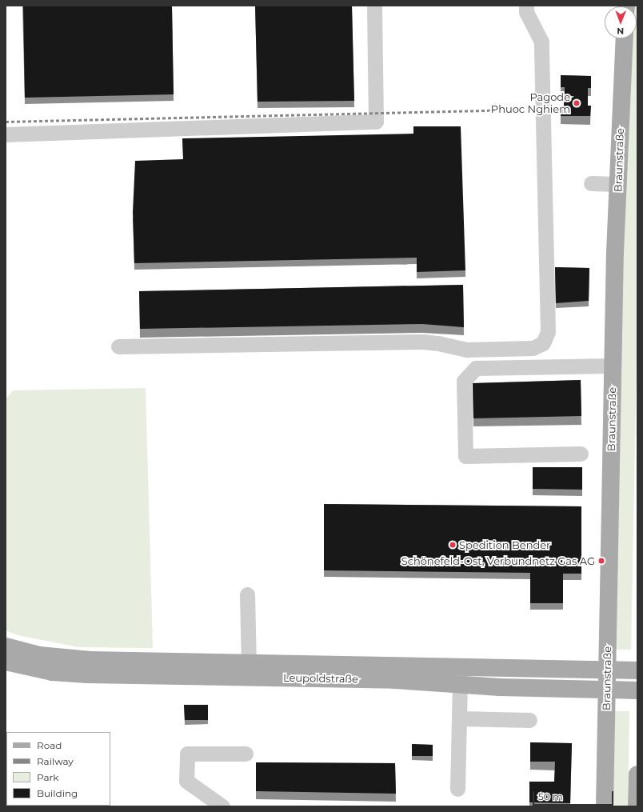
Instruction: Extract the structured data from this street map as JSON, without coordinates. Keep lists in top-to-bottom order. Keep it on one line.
{"streets":{"main road":["Braunstraße","Leupoldstraße"]},"crossings":[["Braunstraße","Leupoldstraße"]],"places":["Pagode Phuoc Nghiem","Spedition Bender","Schönefeld-Ost, Verbundnetz Gas AG"],"legend":["Road","Railway","Park","Building"],"scale_bar":"50 m","north":"bottom"}
